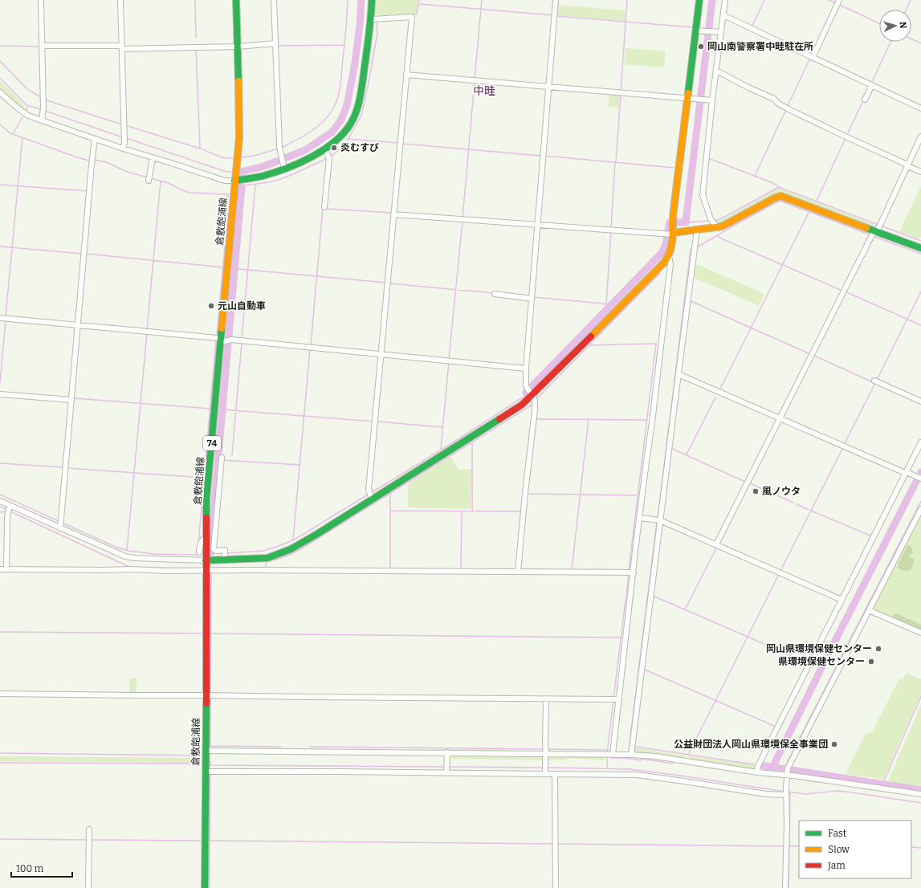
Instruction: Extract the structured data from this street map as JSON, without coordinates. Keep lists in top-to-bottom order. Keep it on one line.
{"streets":{"street":["倉敷飽浦線","74"]},"districts":["中畦"],"places":["岡山南警察署中畦駐在所","炎むすび","元山自動車","風ノウタ","岡山県環境保健センター","県環境保健センター","公益財団法人岡山県環境保全事業団"],"legend":["Fast","Slow","Jam"],"scale_bar":"100 m","north":"right"}
